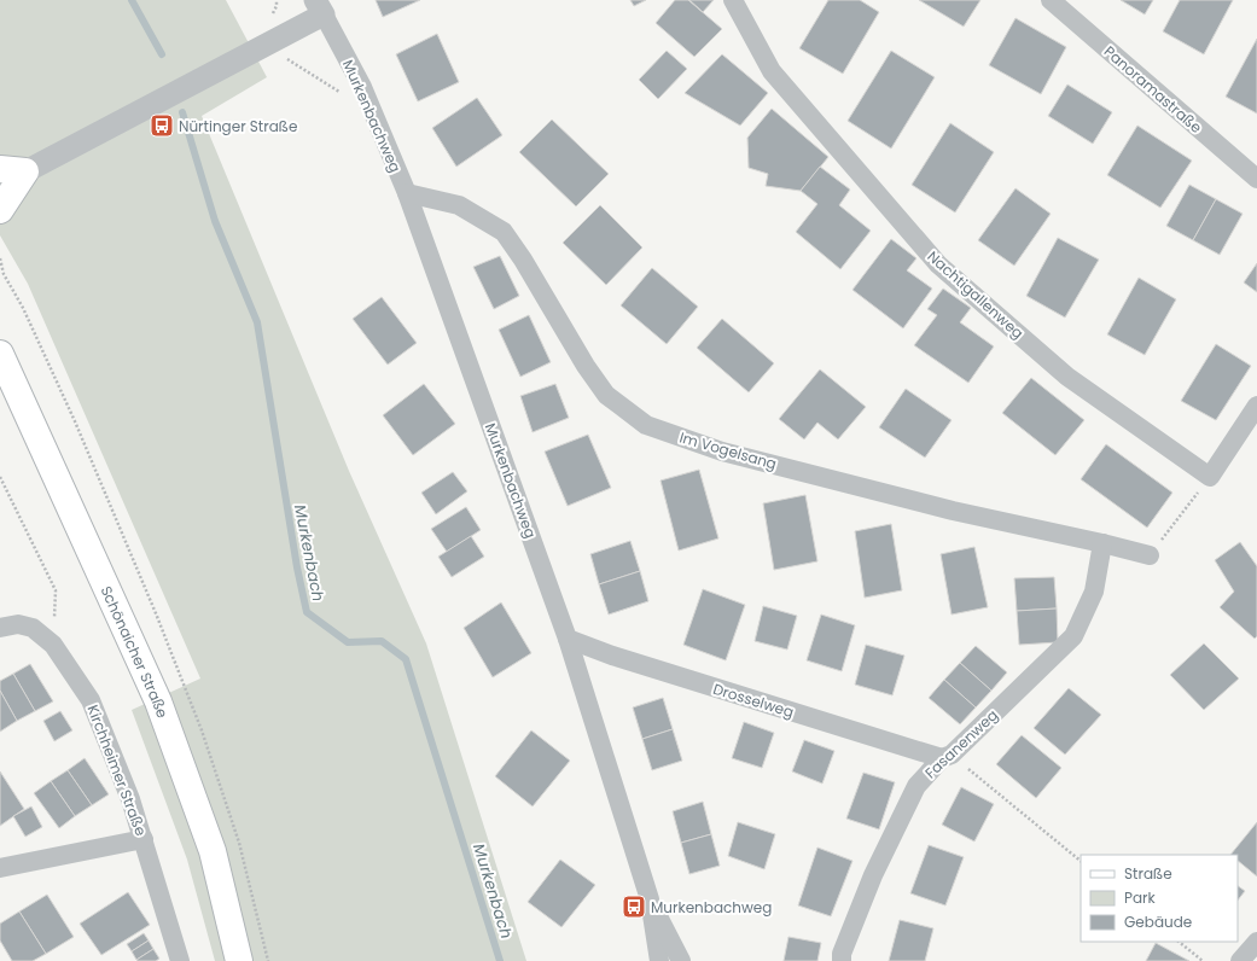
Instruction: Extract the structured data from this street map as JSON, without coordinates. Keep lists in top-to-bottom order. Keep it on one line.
{"streets":{"main road":["Schönaicher Straße"],"street":["Panoramastraße","Murkenbachweg","Nachtigallenweg","Im Vogelsang","Drosselweg","Fasanenweg","Kirchheimer Straße"]},"crossings":[["Murkenbachweg","Im Vogelsang"],["Murkenbachweg","Drosselweg"],["Im Vogelsang","Fasanenweg"],["Drosselweg","Fasanenweg"]],"water":["Murkenbach"],"places":{"bus stop":["Nürtinger Straße","Murkenbachweg"]},"legend":["Straße","Park","Gebäude"]}
